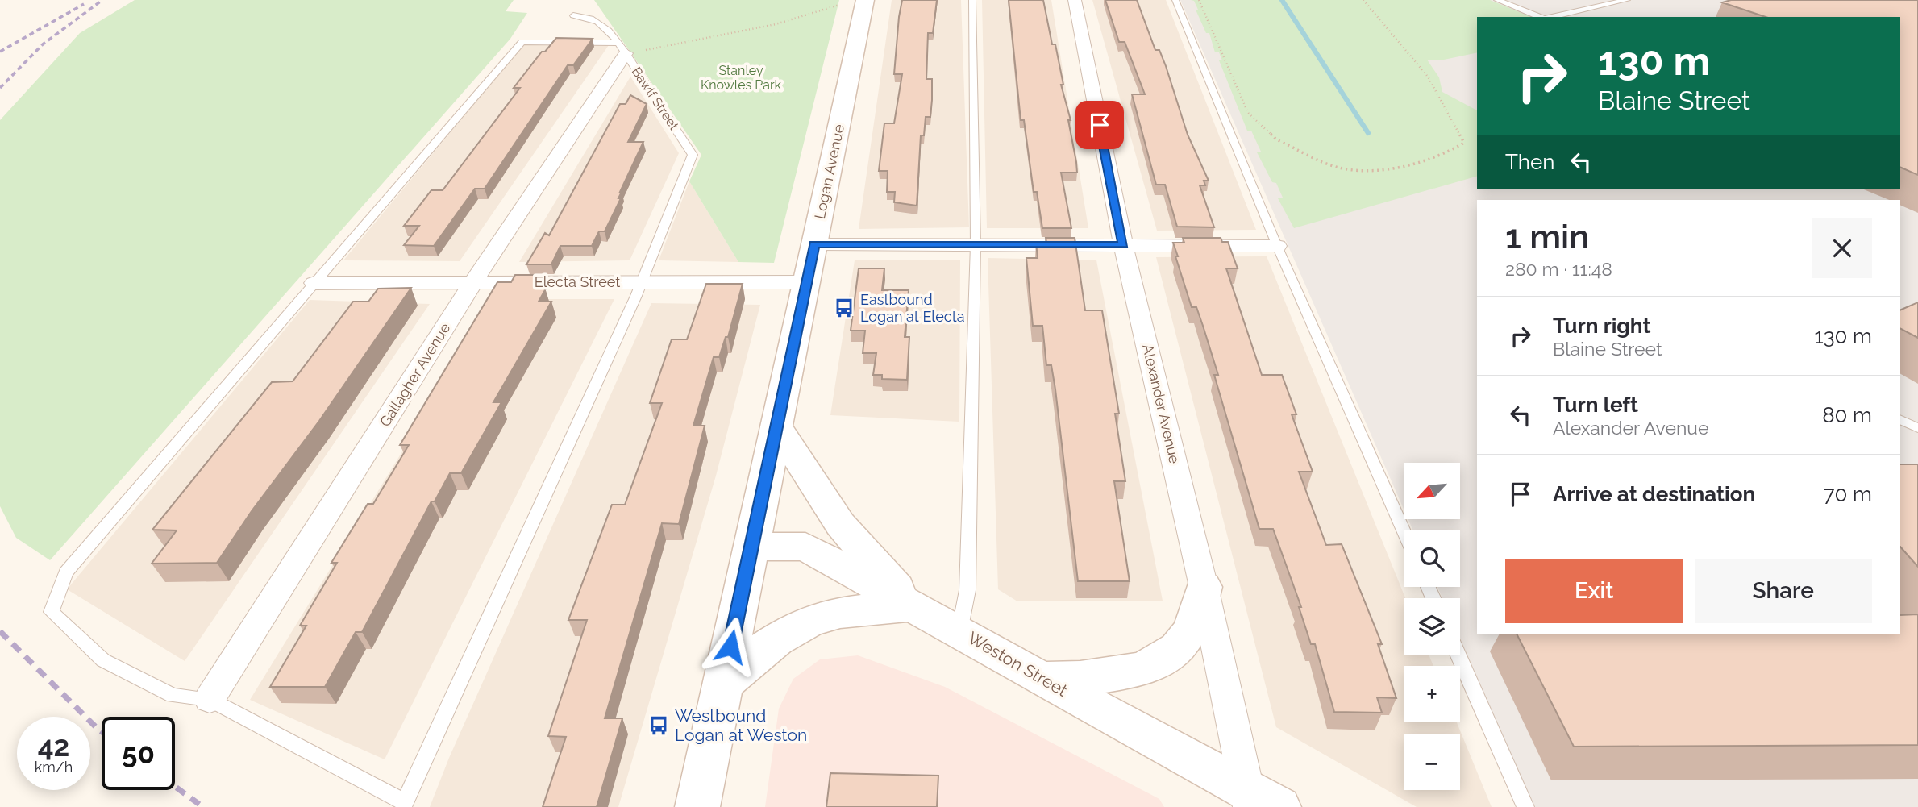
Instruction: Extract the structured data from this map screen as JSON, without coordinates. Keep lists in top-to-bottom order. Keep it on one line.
{"streets":{"main road":["Logan Avenue","Weston Street"],"street":["Electa Street","Gallagher Avenue","Alexander Avenue"],"lane":["Bawlf Street"]},"crossings":[["Bawlf Street","Electa Street"],["Bawlf Street","Gallagher Avenue"],["Logan Avenue","Electa Street"],["Logan Avenue","Weston Street"],["Electa Street","Gallagher Avenue"],["Alexander Avenue","Weston Street"]],"parks":["Stanley Knowles Park"],"places":{"bus stop":["Eastbound Logan at Electa","Westbound Logan at Weston"]},"north":"bottom left","page":{"turn":["130 m","Blaine Street"],"then":"Then","heading":["1 min","280 m · 11:48"],"list":[{"name":"Turn right","note":"Blaine Street","value":"130 m"},{"name":"Turn left","note":"Alexander Avenue","value":"80 m"},{"name":"Arrive at destination","value":"70 m"}],"map_buttons":["+","−"],"buttons":["Exit","Share"],"speed":"42 km/h","limit":"50"}}
